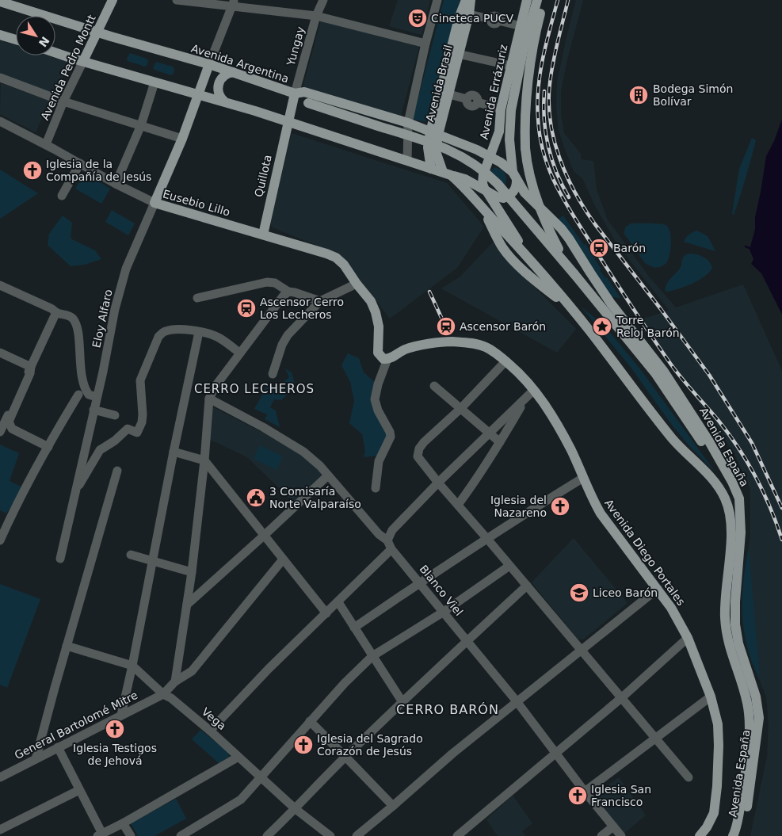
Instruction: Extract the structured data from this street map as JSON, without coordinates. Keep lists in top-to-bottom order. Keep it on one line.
{"streets":{"main road":["Yungay","Avenida Argentina","Avenida Pedro Montt","Avenida Brasil","Avenida Errázuriz","Quillota","Eusebio Lillo","Eloy Alfaro","Avenida España","Avenida Diego Portales"],"street":["Blanco Viel","Vega","General Bartolomé Mitre"]},"crossings":[["Yungay","Avenida Argentina"],["Yungay","Quillota"],["Avenida Argentina","Avenida Pedro Montt"],["Avenida Argentina","Avenida Brasil"],["Avenida Argentina","Avenida Errázuriz"],["Avenida Argentina","Eloy Alfaro"],["Avenida Argentina","Avenida España"],["Avenida Pedro Montt","Eusebio Lillo"],["Avenida Brasil","Avenida España"],["Avenida Errázuriz","Avenida España"],["Quillota","Eusebio Lillo"],["Eusebio Lillo","Eloy Alfaro"],["Vega","General Bartolomé Mitre"]],"districts":["CERRO LECHEROS","CERRO BARÓN"],"places":{"theatre":["Cineteca PUCV"],"building":["Bodega Simón Bolívar"],"church":["Iglesia de la Compañía de Jesús","Iglesia del Nazareno","Iglesia Testigos de Jehová","Iglesia del Sagrado Corazón de Jesús","Iglesia San Francisco"],"station":["Barón","Ascensor Cerro Los Lecheros","Ascensor Barón"],"place":["Torre Reloj Barón"],"public building":["3 Comisaría Norte Valparaíso"],"school or university":["Liceo Barón"]},"north":"bottom right"}
